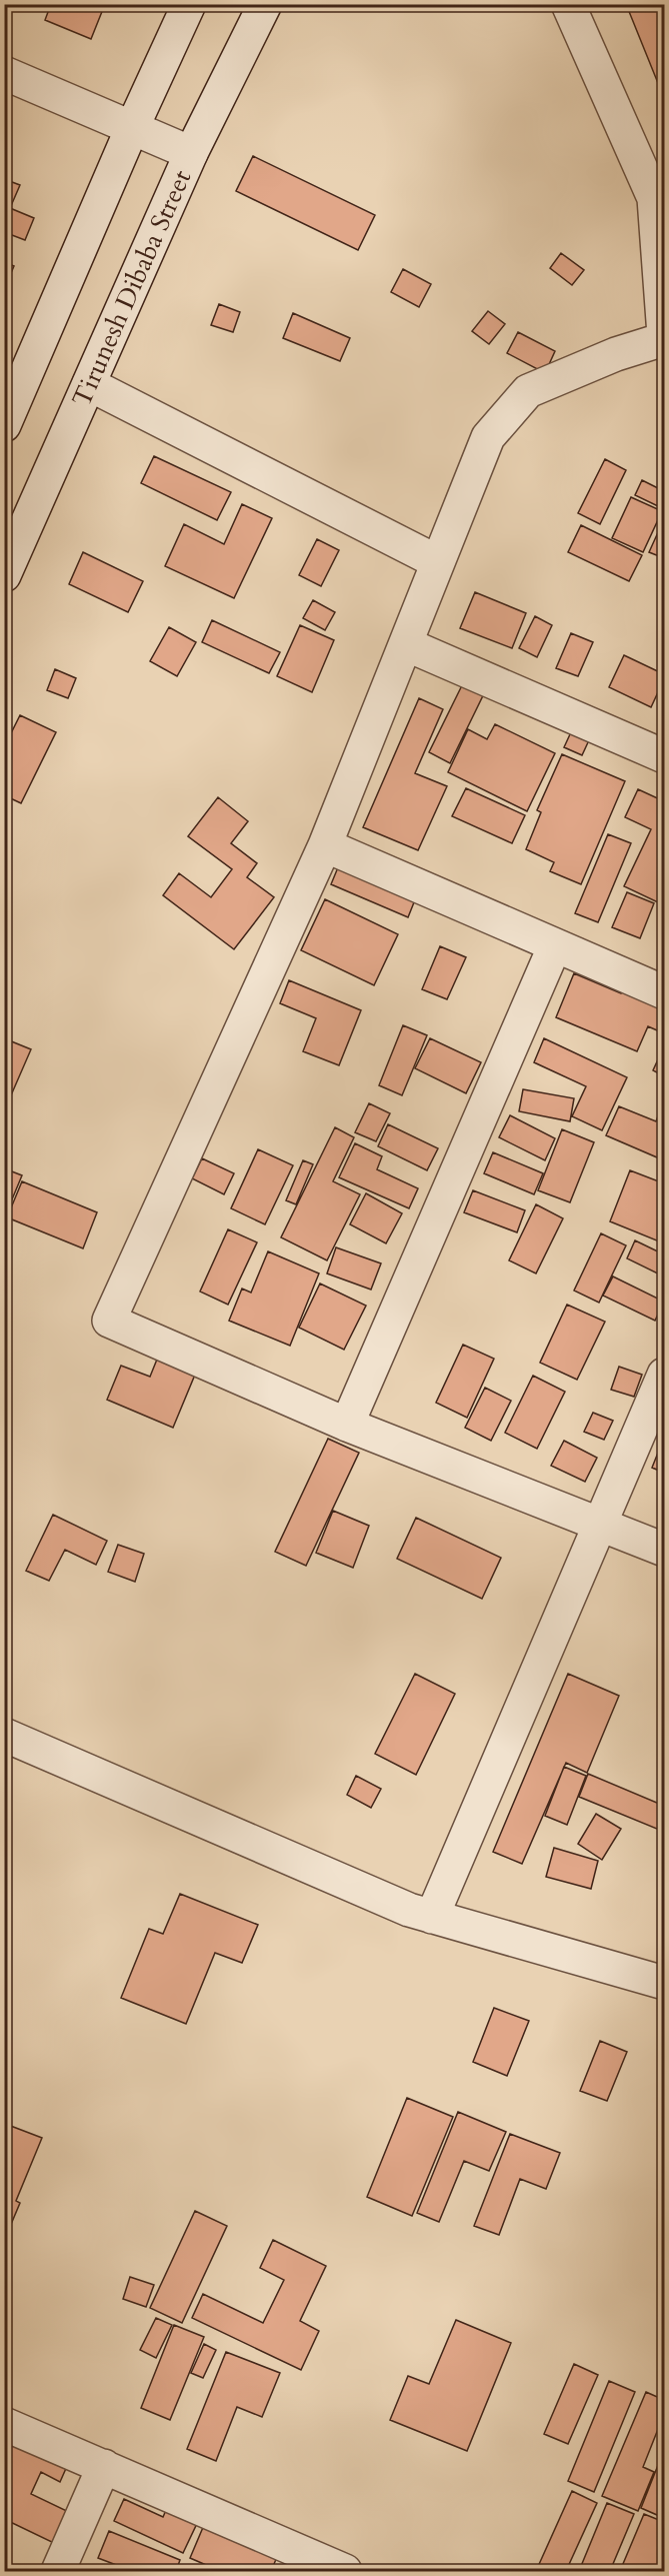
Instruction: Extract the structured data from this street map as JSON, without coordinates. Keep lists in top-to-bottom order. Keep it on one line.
{"streets":{"street":["Tirunesh Dibaba Street"]}}
